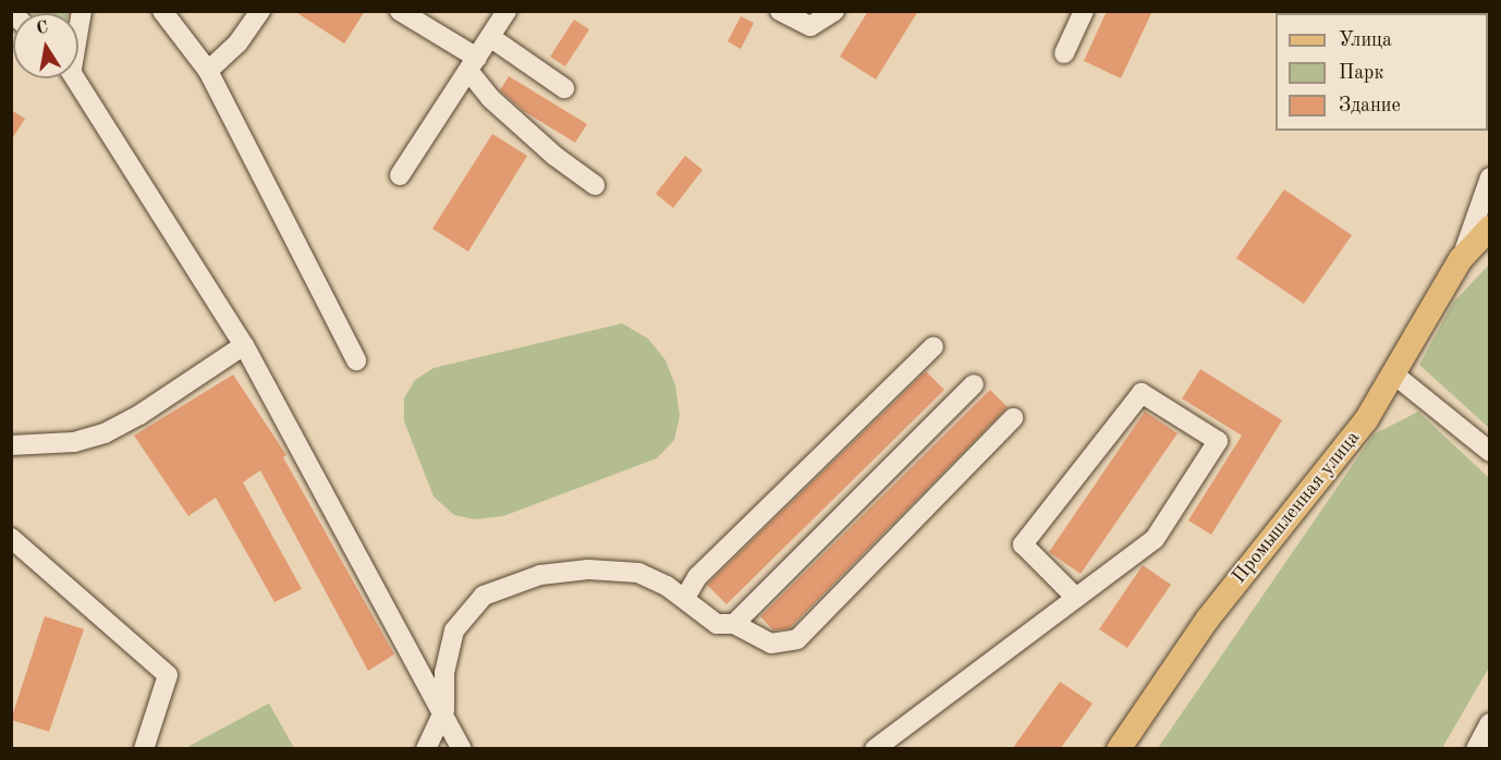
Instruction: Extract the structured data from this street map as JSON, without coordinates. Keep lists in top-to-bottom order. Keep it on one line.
{"streets":{"main road":["Промышленная улица"]},"legend":["Улица","Парк","Здание"],"north":"top"}
